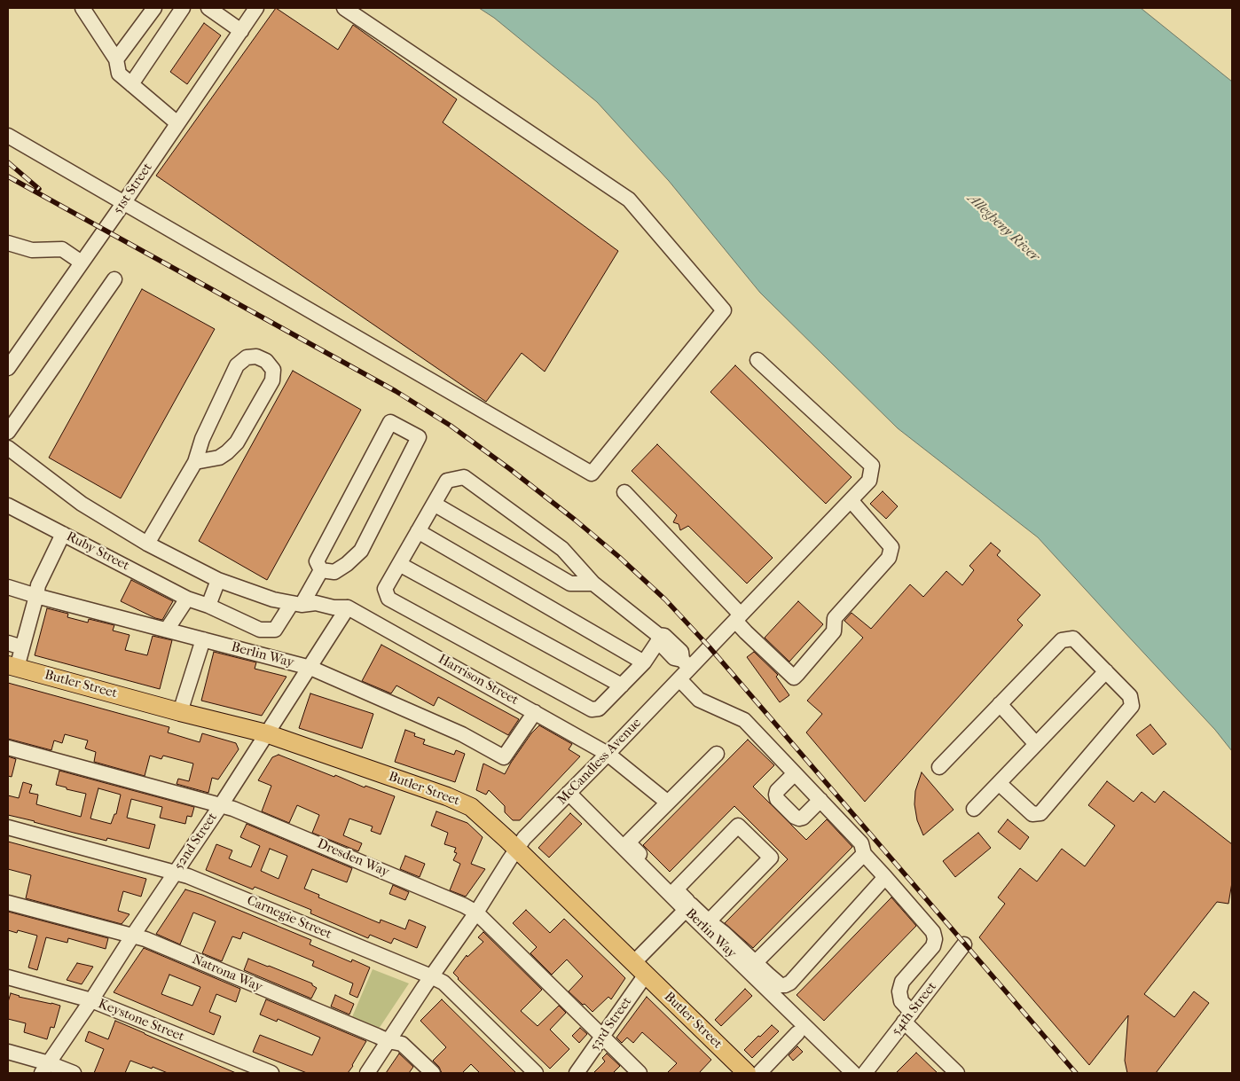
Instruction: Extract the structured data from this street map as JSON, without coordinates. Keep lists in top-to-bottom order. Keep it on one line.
{"streets":{"main road":["Butler Street"],"street":["51st Street","Ruby Street","Berlin Way","Harrison Street","McCandless Avenue","52nd Street","Dresden Way","Carnegie Street","Natrona Way","54th Street","Keystone Street","53rd Street"]},"crossings":[["Berlin Way","Harrison Street"],["Berlin Way","McCandless Avenue"],["Berlin Way","52nd Street"],["Berlin Way","53rd Street"],["Harrison Street","McCandless Avenue"],["Harrison Street","52nd Street"],["Butler Street","McCandless Avenue"],["Butler Street","52nd Street"],["Butler Street","53rd Street"],["McCandless Avenue","Dresden Way"],["McCandless Avenue","Carnegie Street"],["McCandless Avenue","Natrona Way"],["52nd Street","Dresden Way"],["52nd Street","Carnegie Street"],["52nd Street","Natrona Way"],["52nd Street","Keystone Street"],["Dresden Way","53rd Street"]],"water":["Allegheny River"]}
